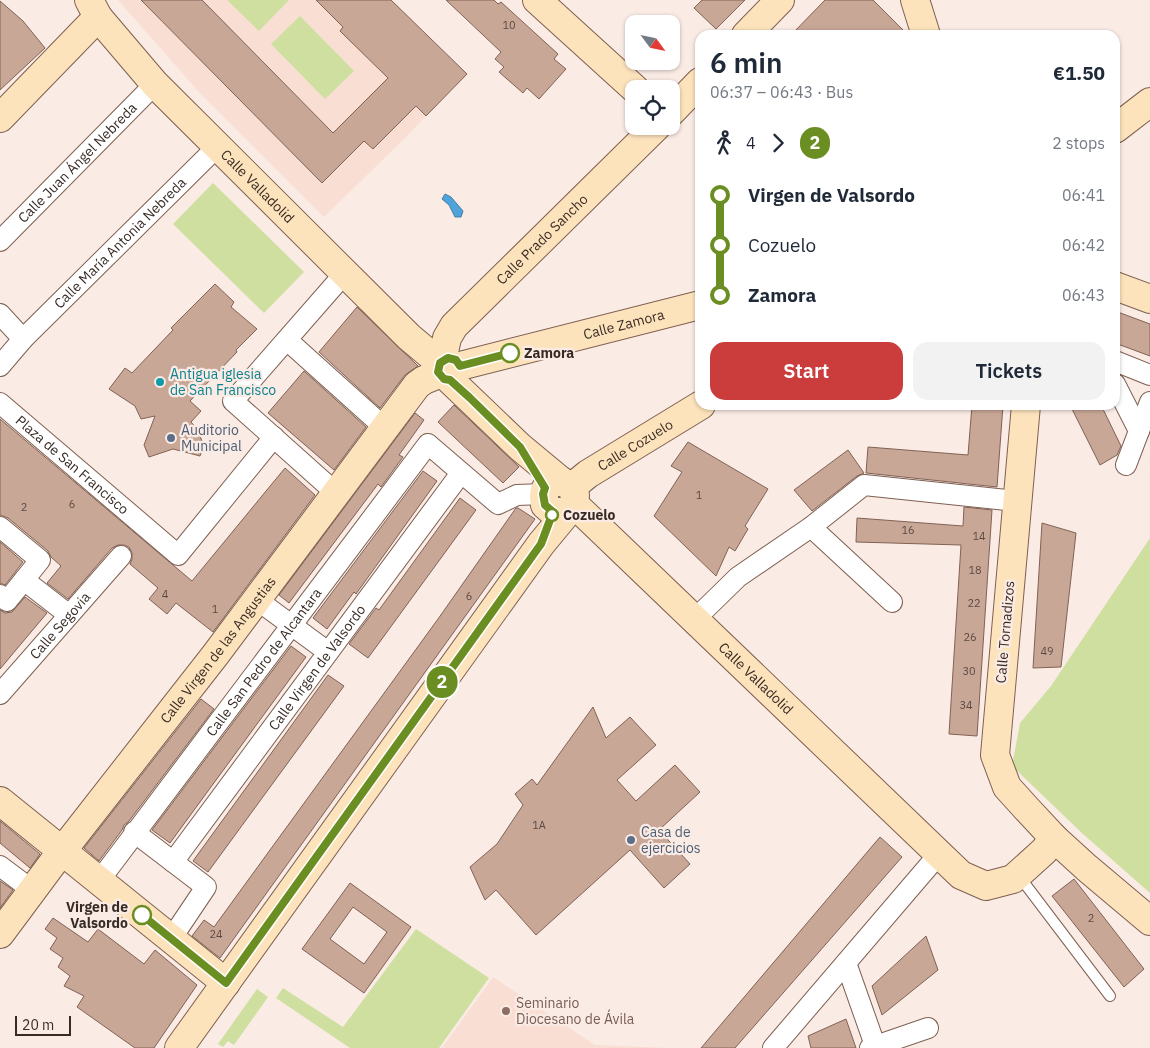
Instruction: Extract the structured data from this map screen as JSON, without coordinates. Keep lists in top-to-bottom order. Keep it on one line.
{"streets":{"street":["Calle Juan Ángel Nebreda","Calle Valladolid","Calle Prado Sancho","Calle María Antonia Nebreda","Calle Zamora","Calle Cozuelo","Plaza de San Francisco","Calle Segovia","Calle Tornadizos","Calle Virgen de las Angustias","Calle San Pedro de Alcantara","Calle Virgen de Valsordo"]},"crossings":[["Calle Juan Ángel Nebreda","Calle Valladolid"],["Calle Valladolid","Calle Prado Sancho"],["Calle Valladolid","Calle María Antonia Nebreda"],["Calle Valladolid","Calle Zamora"],["Calle Valladolid","Calle Cozuelo"],["Calle Valladolid","Calle Tornadizos"],["Calle Valladolid","Calle Virgen de las Angustias"],["Calle Prado Sancho","Calle Zamora"],["Calle Prado Sancho","Calle Virgen de las Angustias"],["Calle Zamora","Calle Virgen de las Angustias"],["Calle San Pedro de Alcantara","Calle Virgen de Valsordo"]],"places":["Zamora","Antigua iglesia de San Francisco","Auditorio Municipal","Cozuelo","Casa de ejercicios","Virgen de Valsordo","Seminario Diocesano de Ávila"],"lines":["bus line 2"],"house_numbers":["10","1","6","2","16","14","18","4","6","22","1","26","49","30","34","1A","2","24"],"scale_bar":"20 m","north":"bottom right","page":{"on_map":"2","heading":["6 min","06:37 – 06:43 · Bus","€1.50"],"legs":["4","2","2 stops"],"list":[{"name":"Virgen de Valsordo","value":"06:41"},{"name":"Cozuelo","value":"06:42"},{"name":"Zamora","value":"06:43"}],"buttons":["Start","Tickets"],"scale":"20 m"}}
